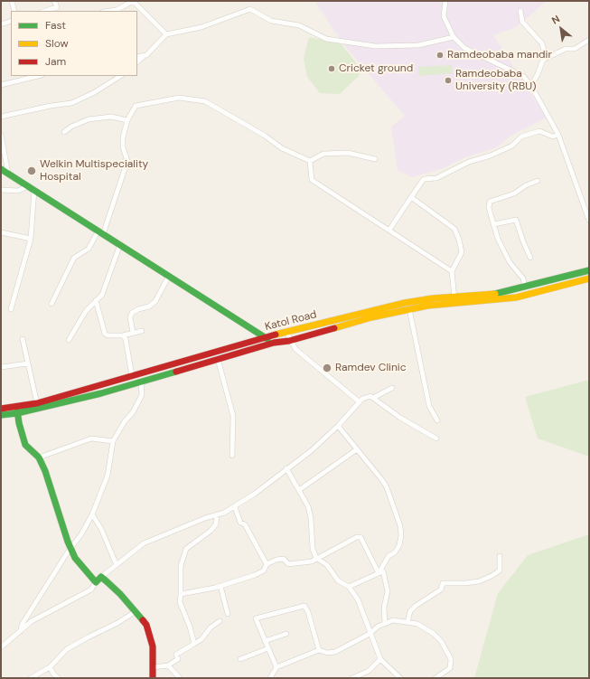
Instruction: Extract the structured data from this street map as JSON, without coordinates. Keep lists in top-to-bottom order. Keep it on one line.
{"streets":{"main road":["Katol Road"]},"places":["Ramdeobaba mandir","Cricket ground","Ramdeobaba University (RBU)","Welkin Multispeciality Hospital","Ramdev Clinic"],"legend":["Fast","Slow","Jam"],"north":"top left"}
